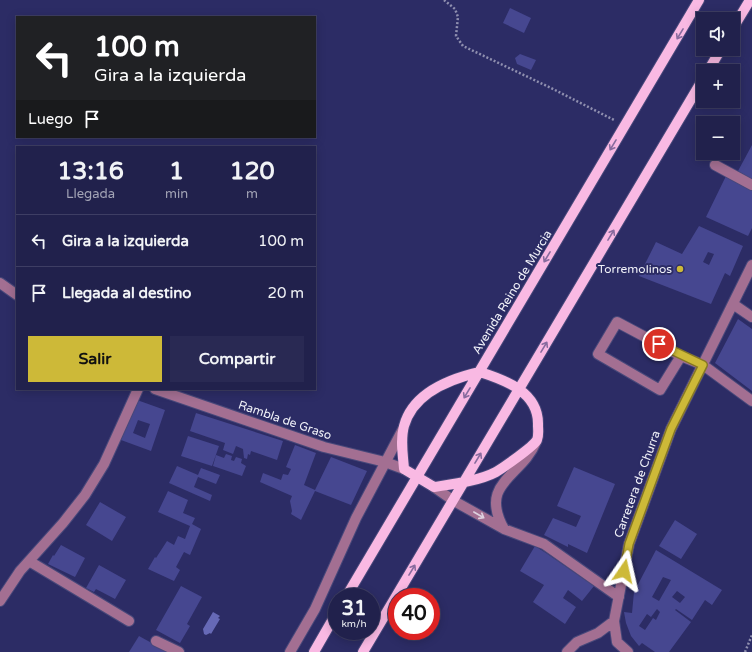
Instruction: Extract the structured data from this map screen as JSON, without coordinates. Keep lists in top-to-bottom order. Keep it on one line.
{"streets":{"main road":["Avenida Reino de Murcia"],"street":["Rambla de Graso","Carretera de Churra"]},"places":["Torremolinos"],"page":{"map_buttons":["+","−"],"turn":["100 m","Gira a la izquierda"],"then":"Luego","eta":["13:16","Llegada","1","min","120","m"],"list":[{"name":"Gira a la izquierda","value":"100 m"},{"name":"Llegada al destino","value":"20 m"}],"buttons":["Salir","Compartir"],"speed":"31 km/h","limit":"40"}}
